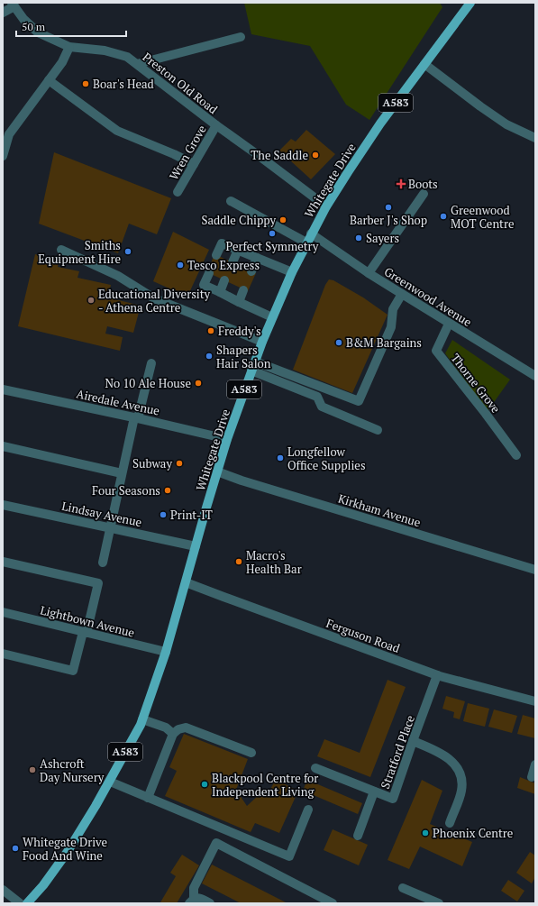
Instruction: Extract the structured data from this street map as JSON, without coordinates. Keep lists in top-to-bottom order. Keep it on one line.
{"streets":{"main road":["A583","Whitegate Drive"],"street":["Preston Old Road","Wren Grove","Greenwood Avenue","Thorne Grove","Airedale Avenue","Kirkham Avenue","Lindsay Avenue","Lightbown Avenue","Ferguson Road","Stratford Place"]},"crossings":[["Preston Old Road","Wren Grove"],["Preston Old Road","Whitegate Drive"],["Whitegate Drive","Greenwood Avenue"],["Whitegate Drive","Airedale Avenue"],["Whitegate Drive","Kirkham Avenue"],["Whitegate Drive","Lindsay Avenue"],["Whitegate Drive","Lightbown Avenue"],["Whitegate Drive","Ferguson Road"],["Greenwood Avenue","Thorne Grove"],["Ferguson Road","Stratford Place"]],"places":{"other":["Boar's Head","The Saddle","Barber J's Shop","Greenwood MOT Centre","Saddle Chippy","Perfect Symmetry","Sayers","Smiths Equipment Hire","Tesco Express","Educational Diversity - Athena Centre","Freddy's","B&M Bargains","Shapers Hair Salon","No 10 Ale House","Longfellow Office Supplies","Subway","Four Seasons","Print-IT","Macro's Health Bar","Ashcroft Day Nursery","Blackpool Centre for Independent Living","Phoenix Centre","Whitegate Drive Food And Wine"],"health":["Boots"]},"scale_bar":"50 m"}
